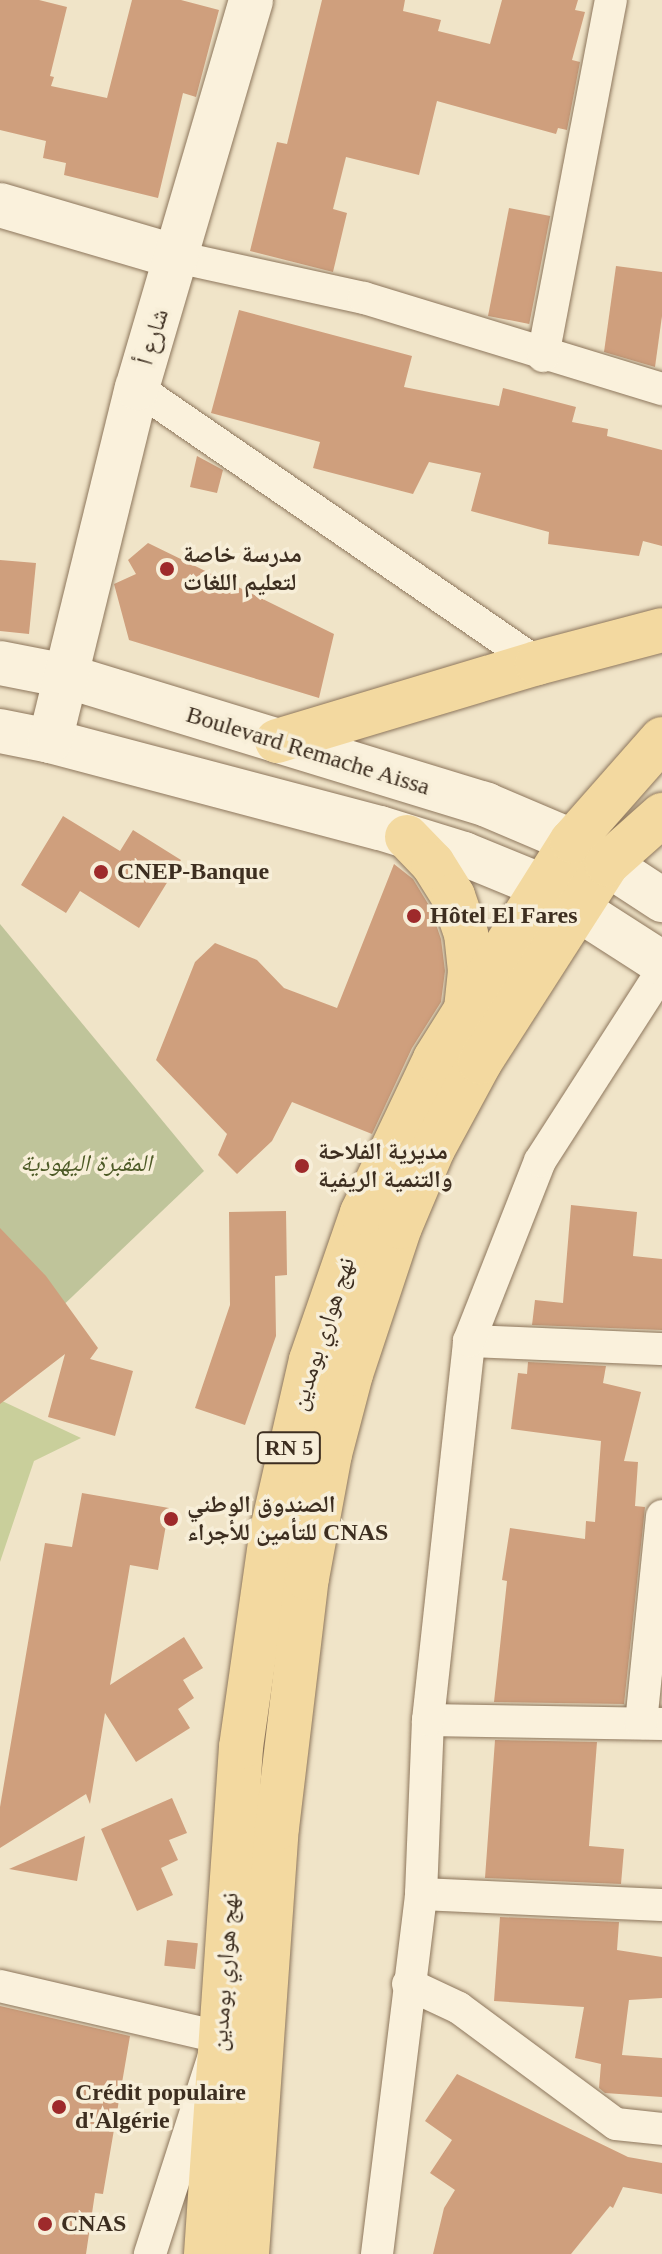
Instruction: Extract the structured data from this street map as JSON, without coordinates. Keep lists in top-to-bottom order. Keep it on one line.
{"streets":{"main road":["شارع أ","Boulevard Remache Aissa","نهج هواري بومدين","RN 5"]},"crossings":[["شارع أ","Boulevard Remache Aissa"],["Boulevard Remache Aissa","نهج هواري بومدين"]],"parks":["المقبرة اليهودية"],"places":["مدرسة خاصة لتعليم اللغات","CNEP-Banque","Hôtel El Fares","مديرية الفلاحة والتنمية الريفية","الصندوق الوطني للتأمين للأجراء CNAS","Crédit populaire d'Algérie","CNAS"]}
